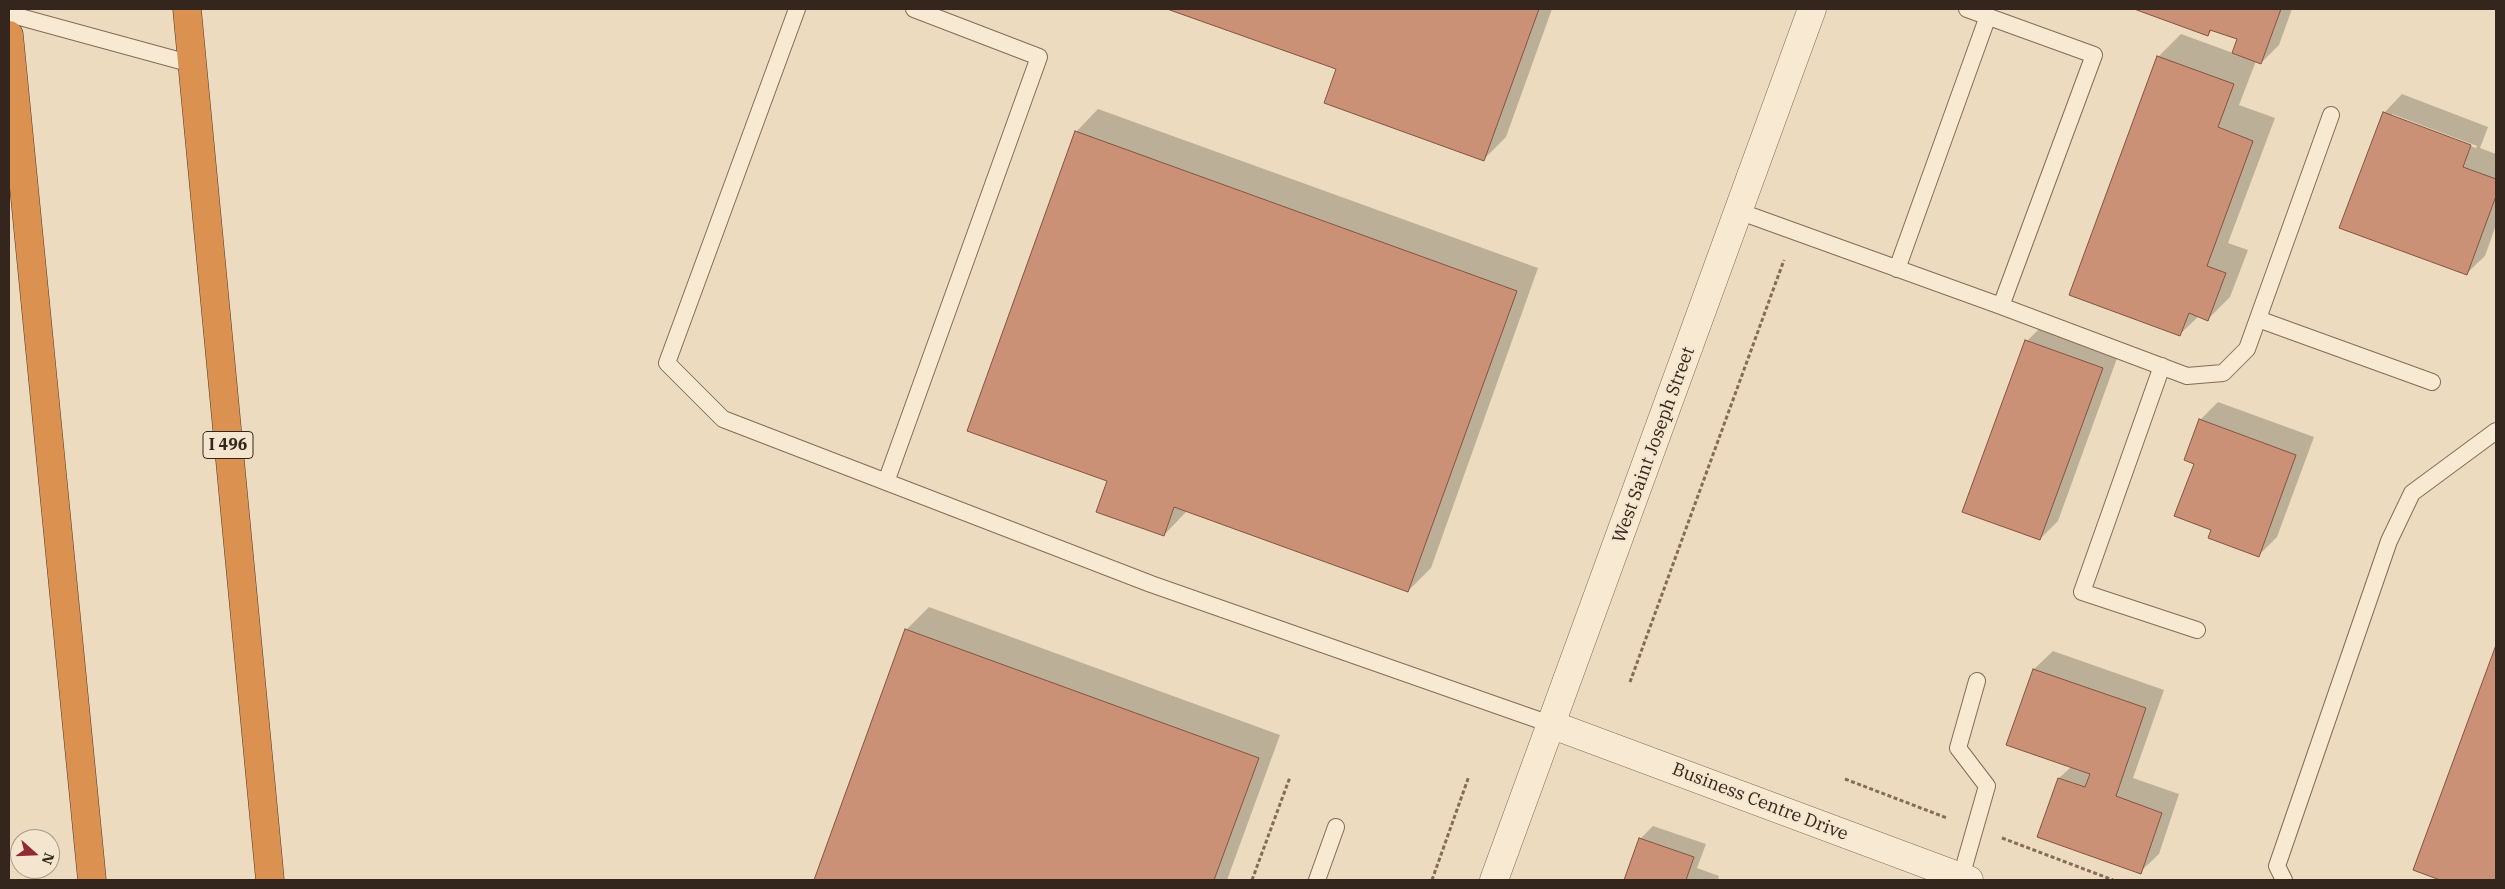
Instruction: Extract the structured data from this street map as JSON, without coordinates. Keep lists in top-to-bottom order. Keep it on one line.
{"streets":{"highway":["I 496"],"street":["West Saint Joseph Street","Business Centre Drive"]},"crossings":[["West Saint Joseph Street","Business Centre Drive"]],"north":"right"}
